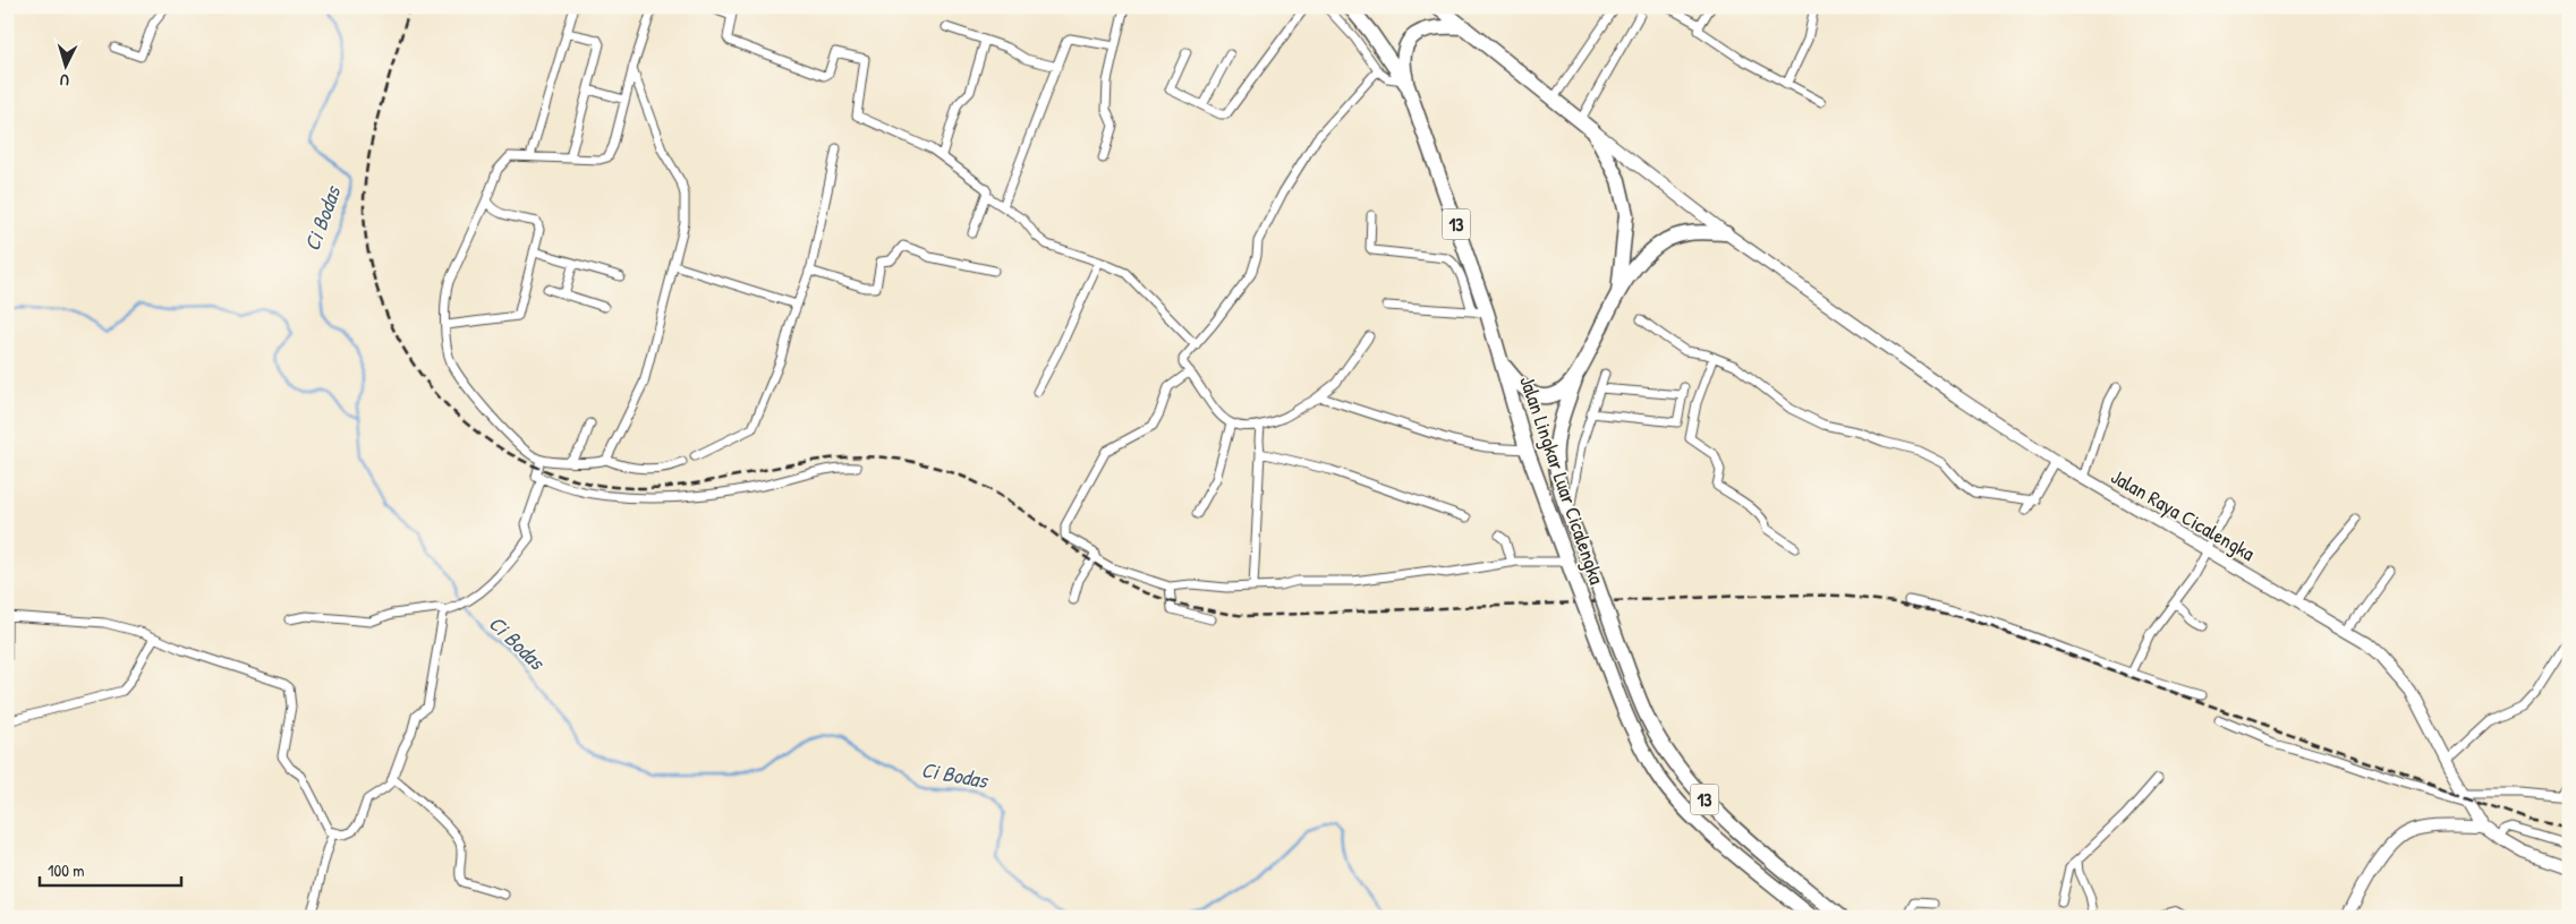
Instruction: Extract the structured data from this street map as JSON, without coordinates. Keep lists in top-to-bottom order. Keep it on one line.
{"streets":{"highway":["13","Jalan Lingkar Luar Cicalengka"],"main road":["Jalan Raya Cicalengka"]},"crossings":[["13","Jalan Lingkar Luar Cicalengka"],["13","Jalan Raya Cicalengka"]],"water":["Ci Bodas"],"scale_bar":"100 m","north":"bottom"}
